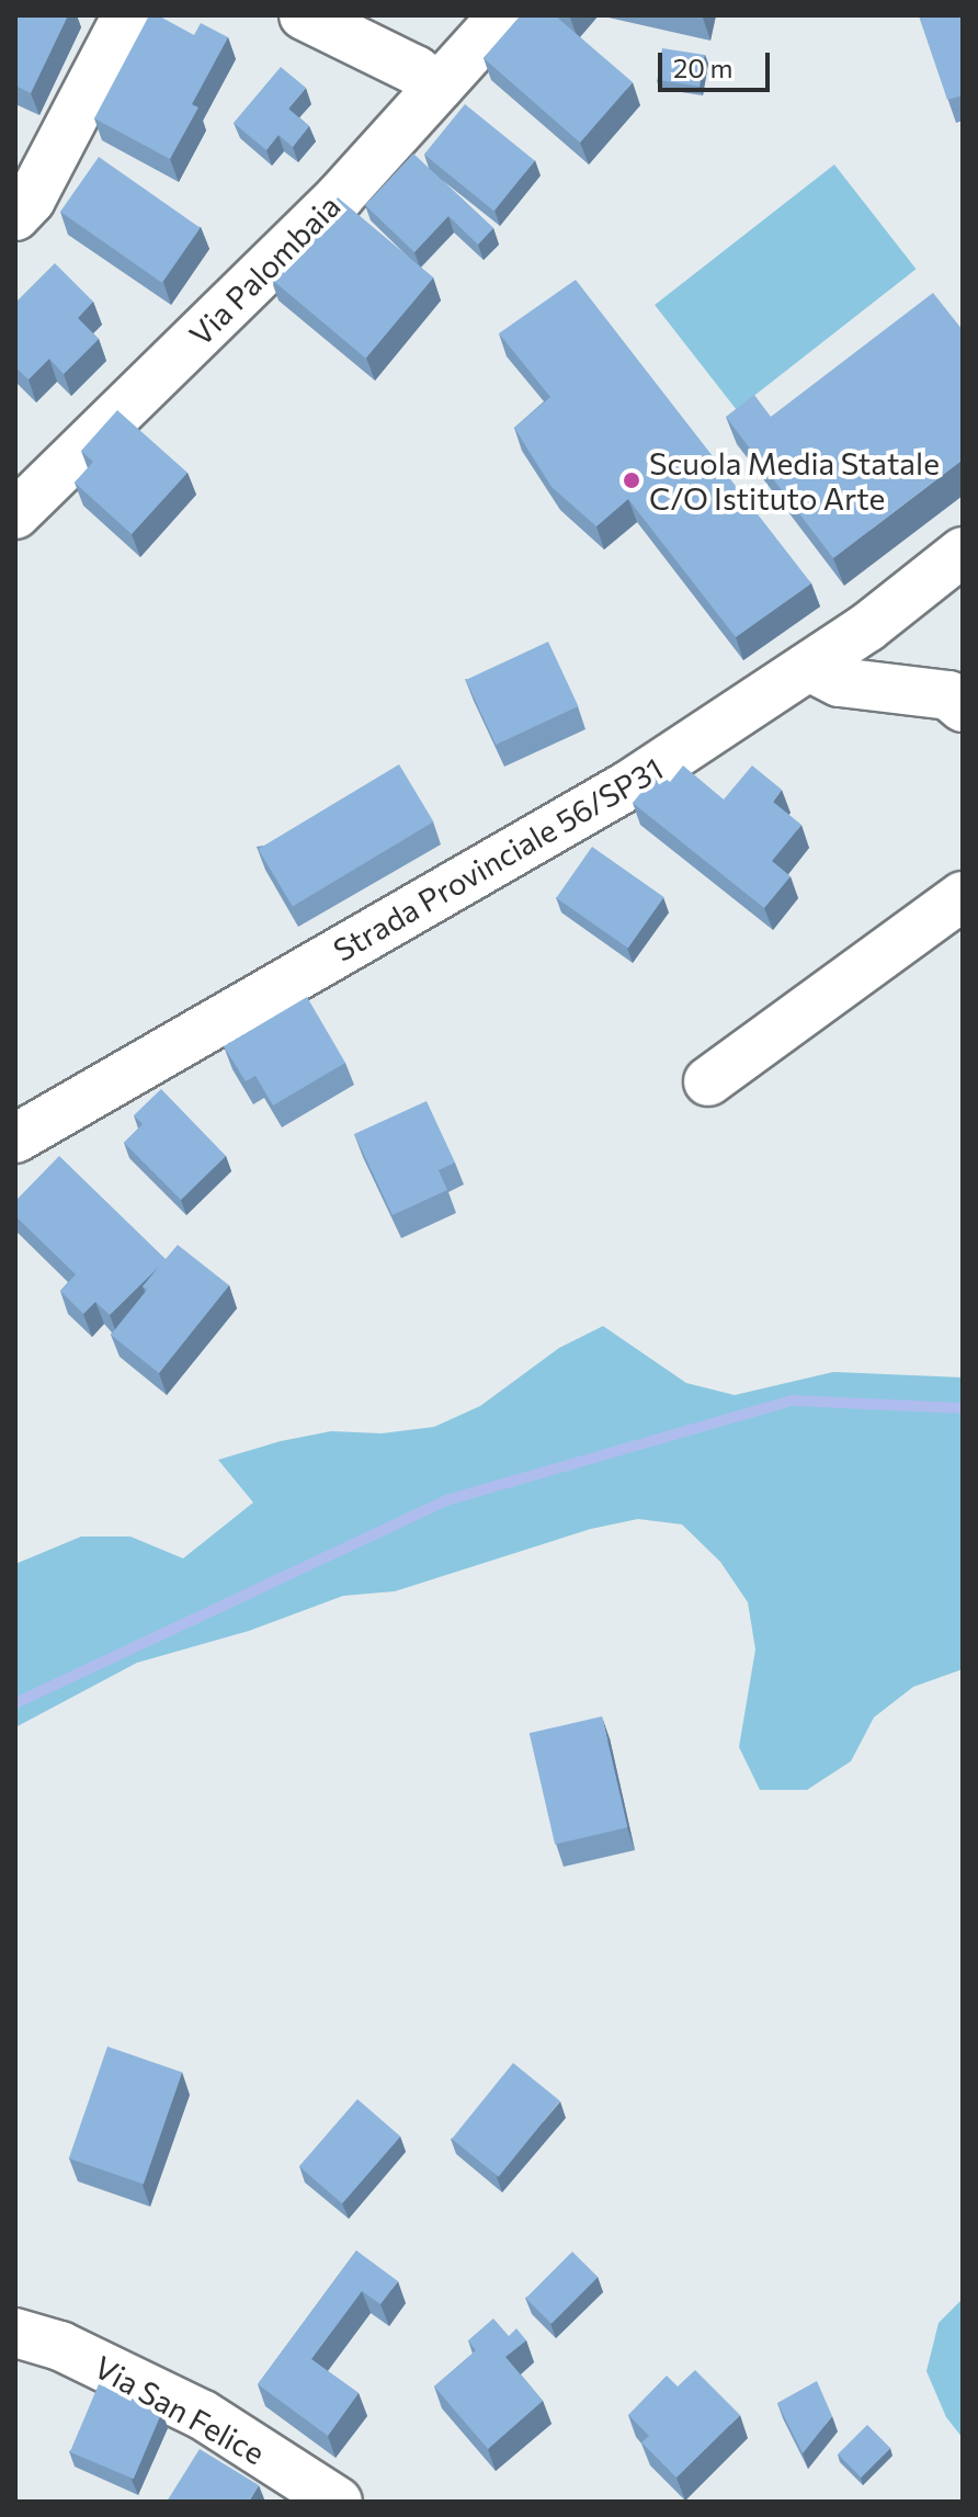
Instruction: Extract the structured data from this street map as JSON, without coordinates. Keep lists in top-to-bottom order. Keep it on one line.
{"streets":{"street":["Via Palombaia","Strada Provinciale 56/SP31","Via San Felice"]},"places":["Scuola Media Statale C/O Istituto Arte"],"scale_bar":"20 m"}
